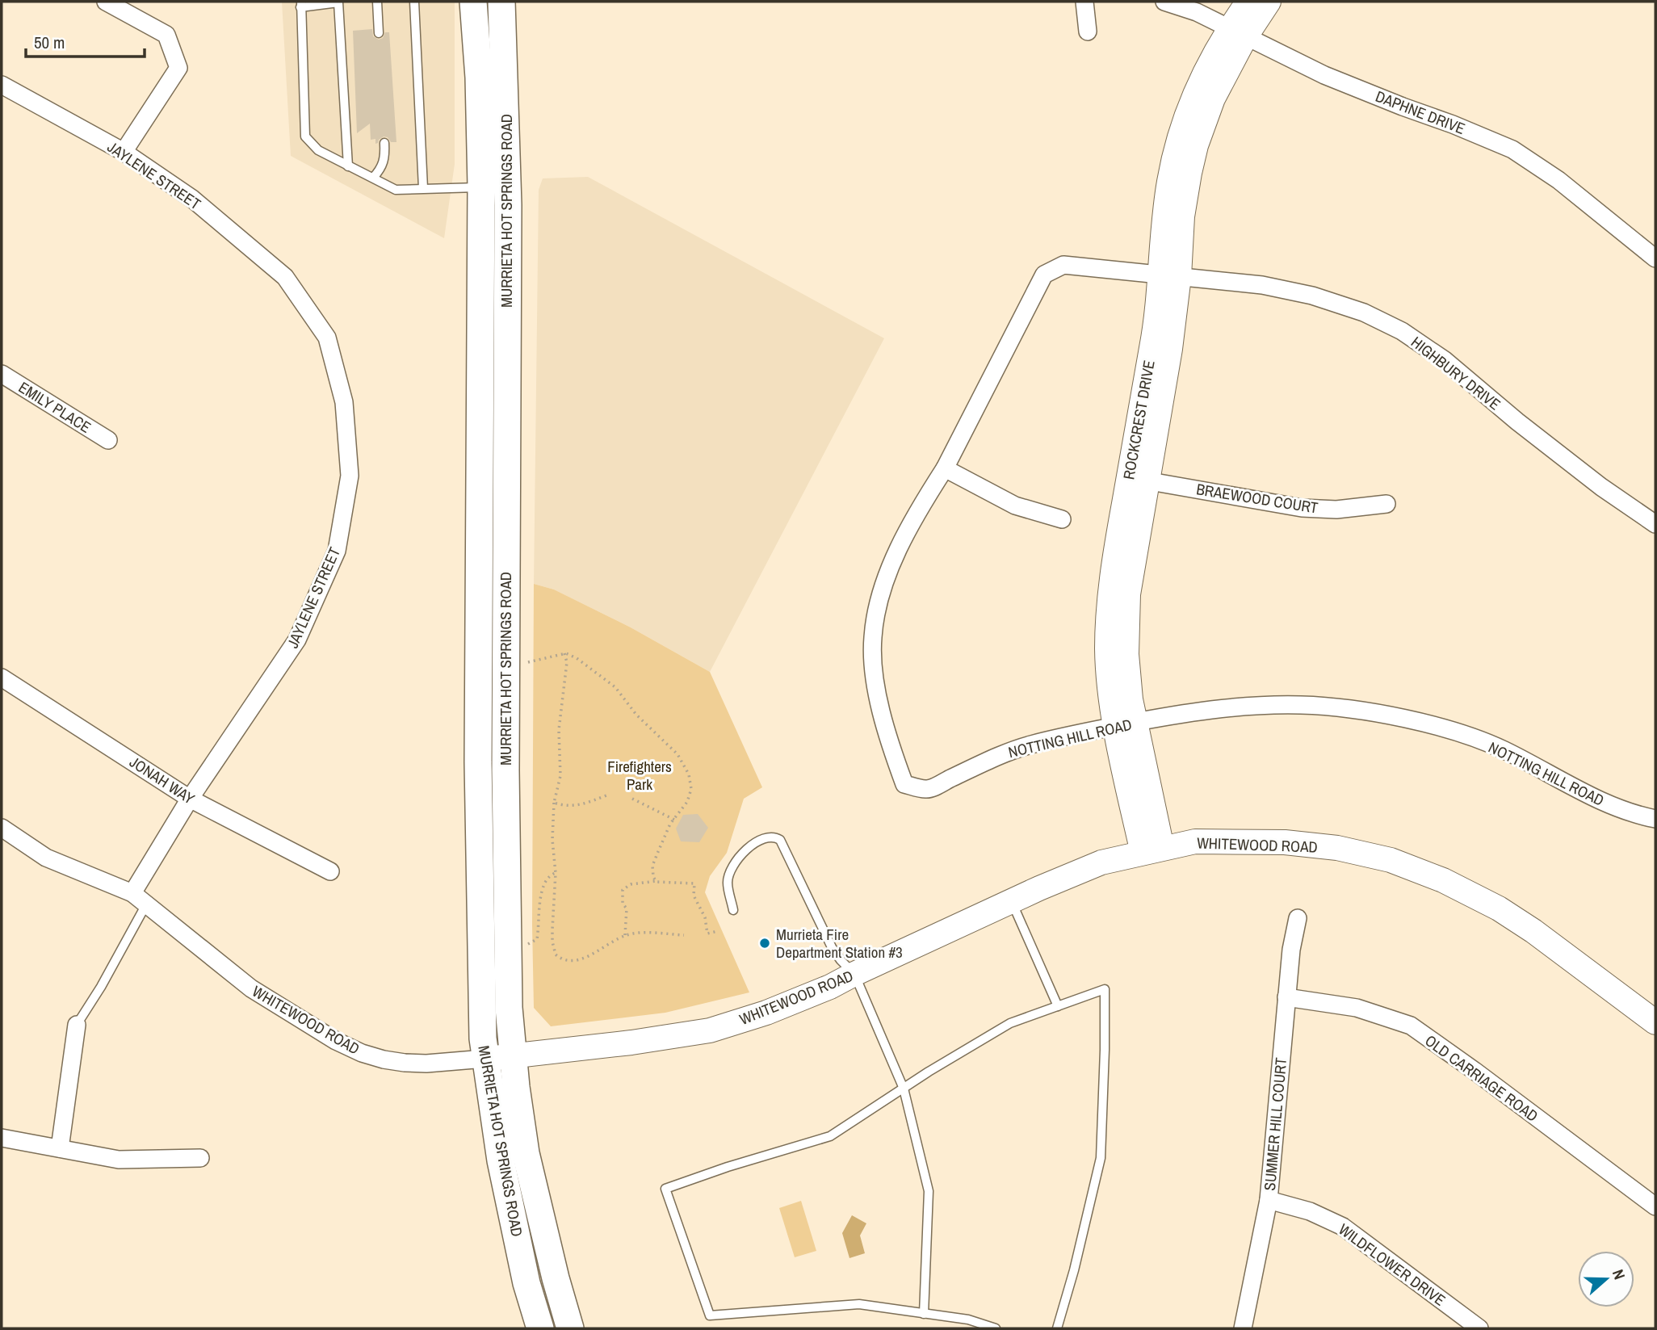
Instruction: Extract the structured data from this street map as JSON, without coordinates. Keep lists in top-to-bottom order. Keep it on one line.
{"streets":{"main road":["MURRIETA HOT SPRINGS ROAD","ROCKCREST DRIVE","WHITEWOOD ROAD"],"street":["DAPHNE DRIVE","JAYLENE STREET","HIGHBURY DRIVE","EMILY PLACE","BRAEWOOD COURT","NOTTING HILL ROAD","JONAH WAY","OLD CARRIAGE ROAD","SUMMER HILL COURT","WILDFLOWER DRIVE"]},"crossings":[["DAPHNE DRIVE","ROCKCREST DRIVE"],["JAYLENE STREET","JONAH WAY"],["JAYLENE STREET","WHITEWOOD ROAD"],["MURRIETA HOT SPRINGS ROAD","WHITEWOOD ROAD"],["HIGHBURY DRIVE","ROCKCREST DRIVE"],["HIGHBURY DRIVE","NOTTING HILL ROAD"],["ROCKCREST DRIVE","BRAEWOOD COURT"],["ROCKCREST DRIVE","NOTTING HILL ROAD"],["ROCKCREST DRIVE","WHITEWOOD ROAD"],["OLD CARRIAGE ROAD","SUMMER HILL COURT"],["SUMMER HILL COURT","WILDFLOWER DRIVE"]],"parks":["Firefighters Park"],"places":["Murrieta Fire Department Station #3"],"scale_bar":"50 m","north":"right"}
